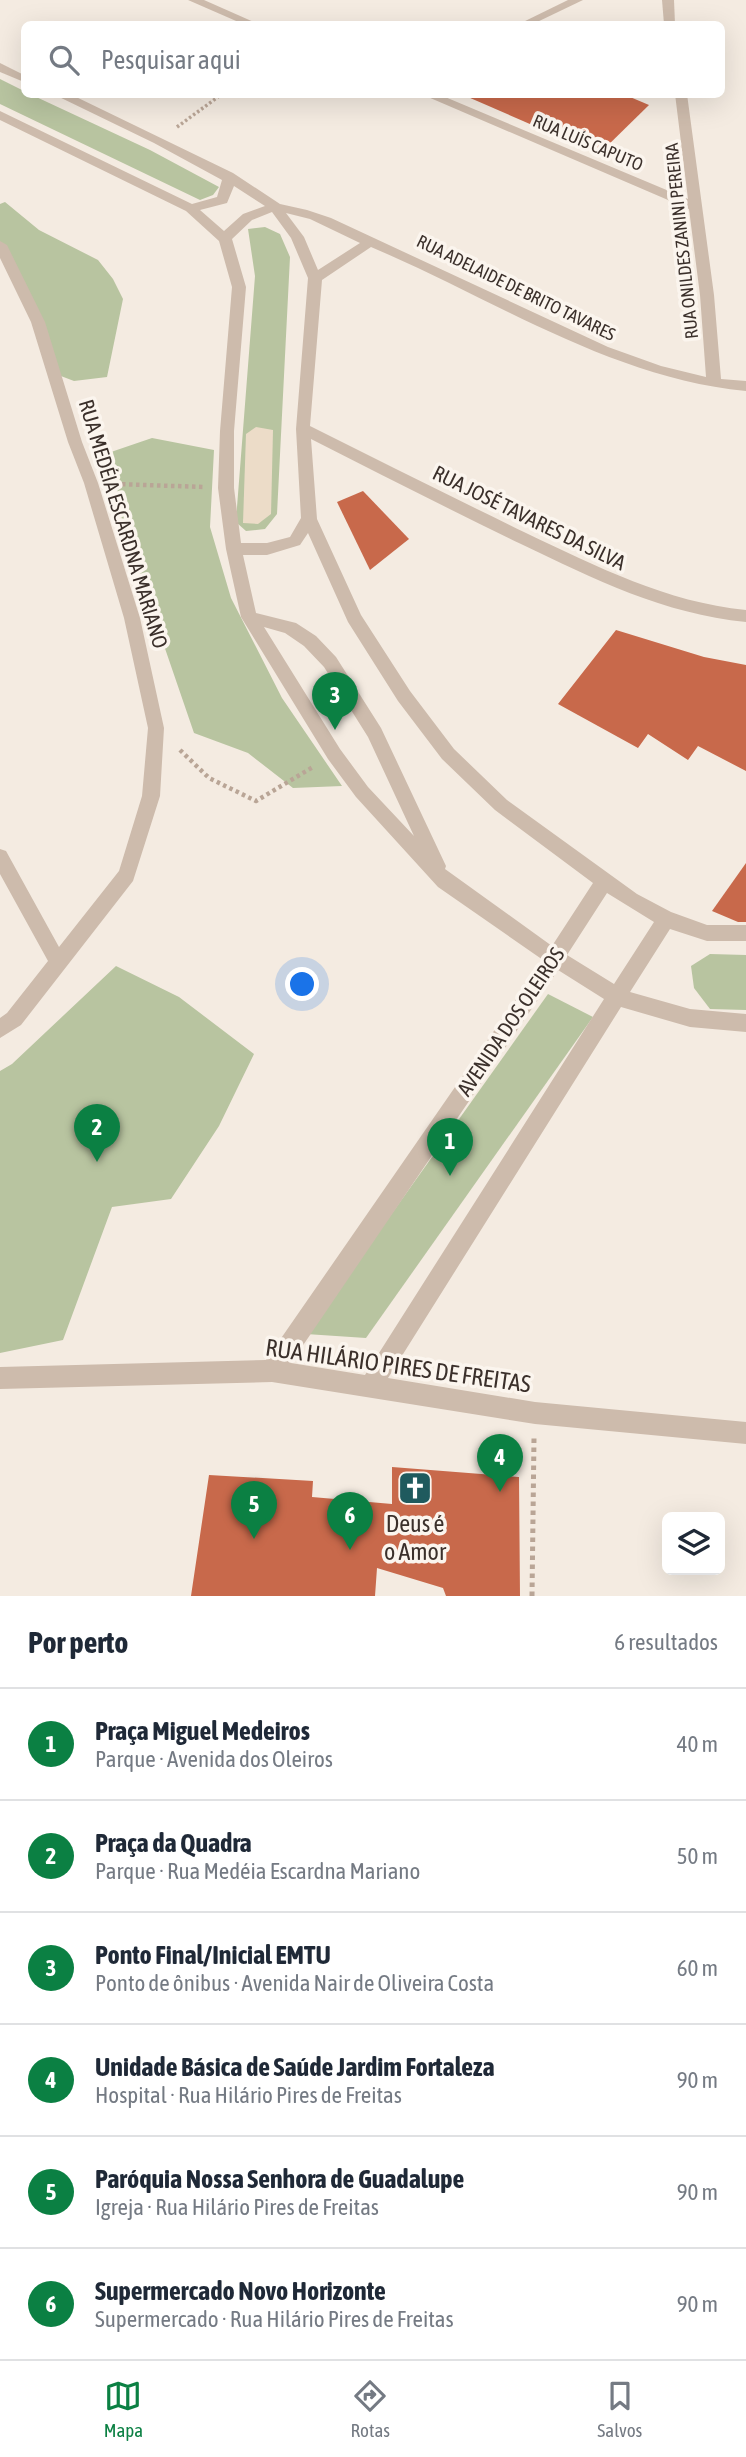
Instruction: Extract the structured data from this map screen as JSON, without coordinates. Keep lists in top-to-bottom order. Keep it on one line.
{"streets":{"street":["RUA LUÍS CAPUTO","RUA ONILDES ZANINI PEREIRA","RUA ADELAIDE DE BRITO TAVARES","RUA JOSÉ TAVARES DA SILVA","RUA MEDÉIA ESCARDNA MARIANO","AVENIDA DOS OLEIROS","RUA HILÁRIO PIRES DE FREITAS"]},"crossings":[["RUA LUÍS CAPUTO","RUA ONILDES ZANINI PEREIRA"],["RUA ONILDES ZANINI PEREIRA","RUA ADELAIDE DE BRITO TAVARES"],["AVENIDA DOS OLEIROS","RUA HILÁRIO PIRES DE FREITAS"]],"places":{"church":["Deus é o Amor"]},"page":{"search":"Pesquisar aqui","pins":["3","2","1","4","5","6"],"heading":["Por perto","6 resultados"],"list":[{"mark":"1","name":"Praça Miguel Medeiros","note":"Parque · Avenida dos Oleiros","value":"40 m"},{"mark":"2","name":"Praça da Quadra","note":"Parque · Rua Medéia Escardna Mariano","value":"50 m"},{"mark":"3","name":"Ponto Final/Inicial EMTU","note":"Ponto de ônibus · Avenida Nair de Oliveira Costa","value":"60 m"},{"mark":"4","name":"Unidade Básica de Saúde Jardim Fortaleza","note":"Hospital · Rua Hilário Pires de Freitas","value":"90 m"},{"mark":"5","name":"Paróquia Nossa Senhora de Guadalupe","note":"Igreja · Rua Hilário Pires de Freitas","value":"90 m"},{"mark":"6","name":"Supermercado Novo Horizonte","note":"Supermercado · Rua Hilário Pires de Freitas","value":"90 m"}],"nav":["Mapa","Rotas","Salvos"]}}
